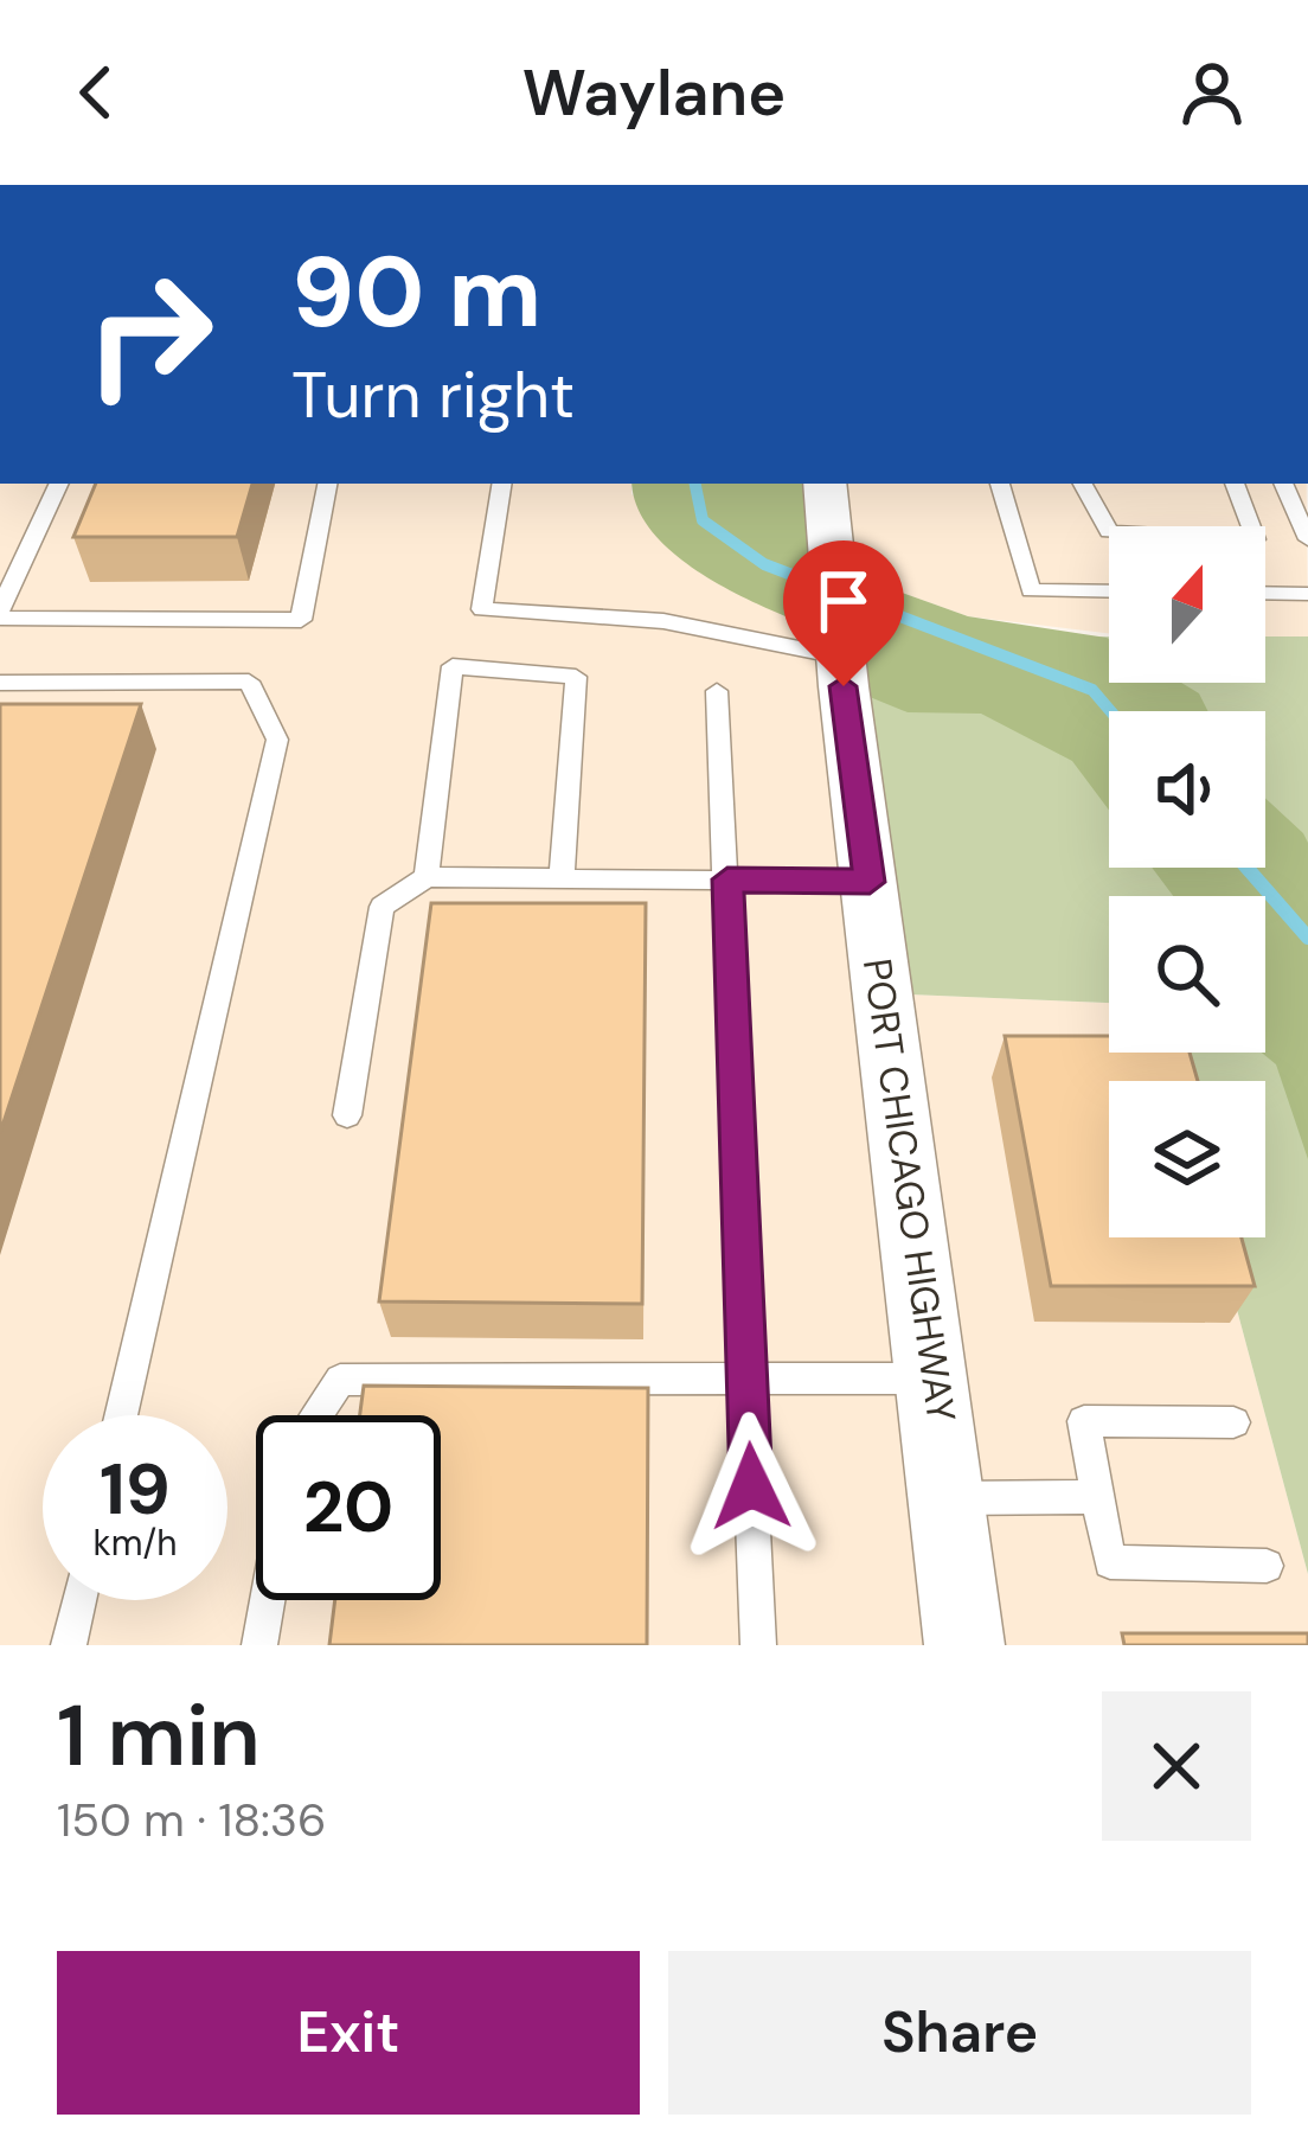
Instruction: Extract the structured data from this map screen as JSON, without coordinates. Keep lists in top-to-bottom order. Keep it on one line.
{"streets":{"street":["PORT CHICAGO HIGHWAY"]},"north":"top","page":{"header":"Waylane","turn":["90 m","Turn right"],"speed":"19 km/h","limit":"20","heading":["1 min","150 m · 18:36"],"buttons":["Exit","Share"]}}
